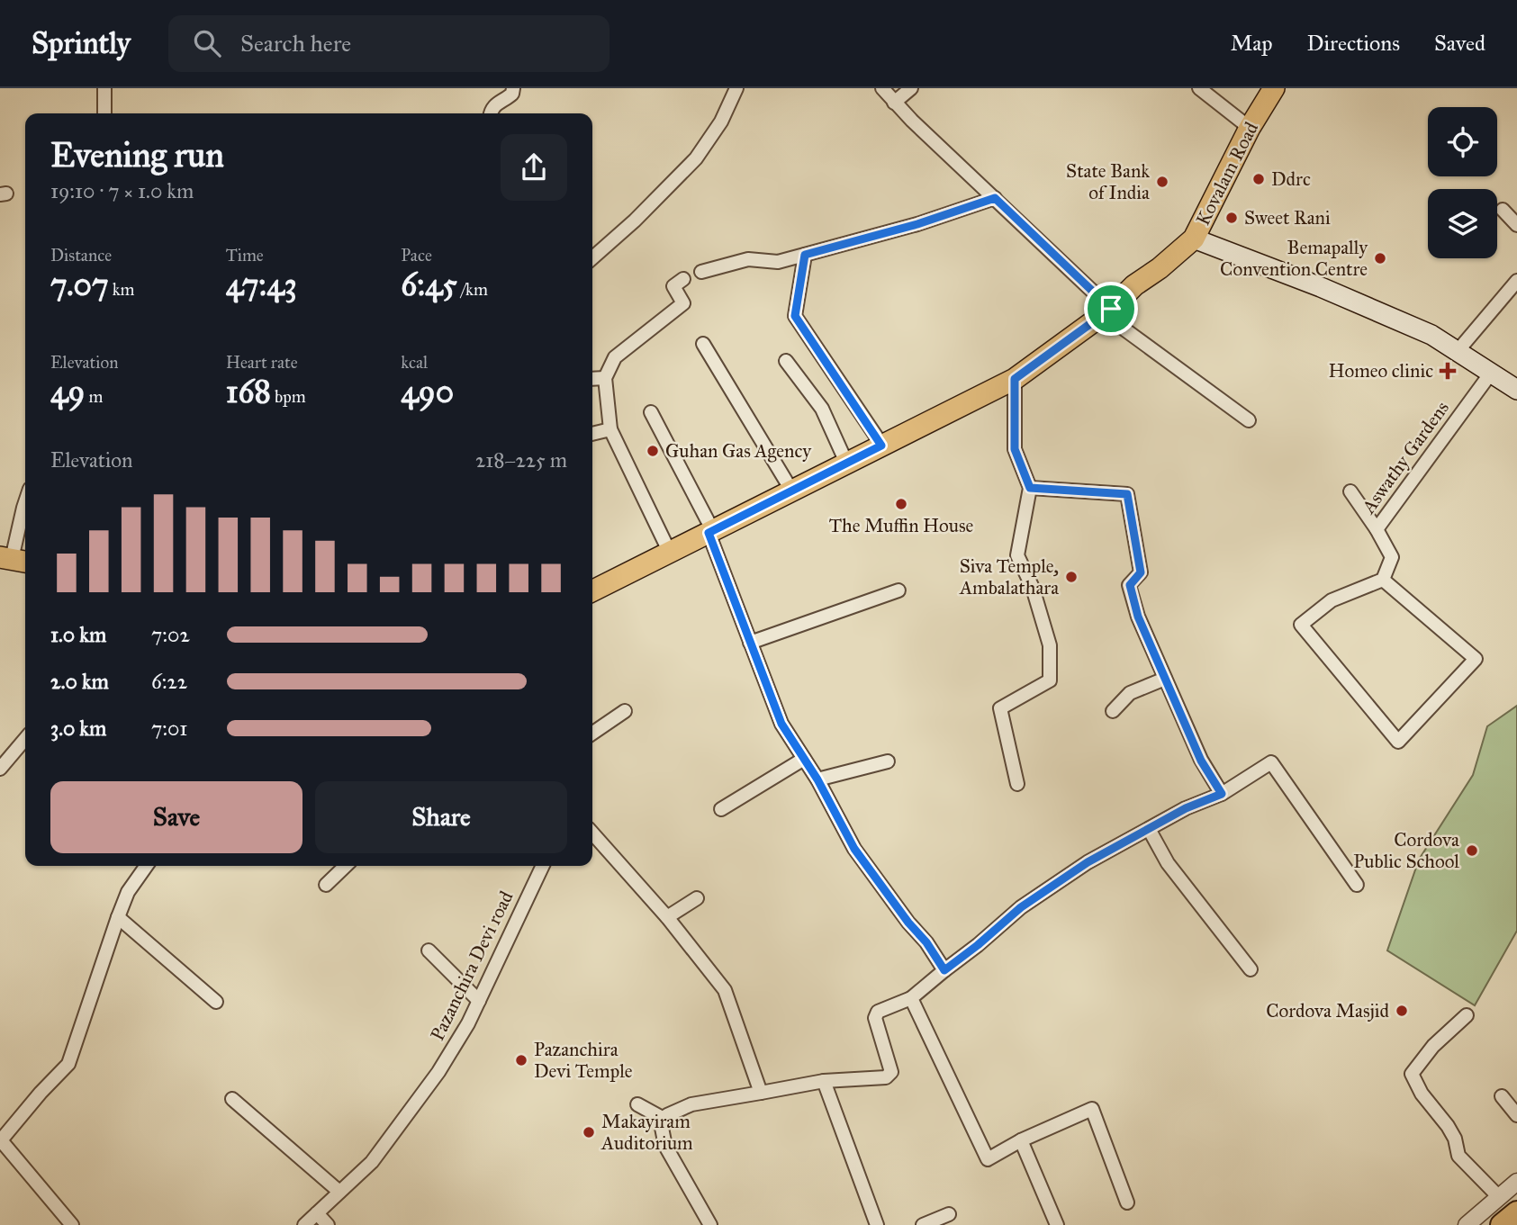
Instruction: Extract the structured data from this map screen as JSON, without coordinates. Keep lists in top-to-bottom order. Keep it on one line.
{"streets":{"main road":["Kovalam Road"],"street":["Aswathy Gardens","Pazanchira Devi road"]},"places":{"other":["Ddrc","State Bank of India","Sweet Rani","Bemapally Convention Centre","Guhan Gas Agency","The Muffin House","Siva Temple, Ambalathara","Cordova Public School","Cordova Masjid","Pazanchira Devi Temple","Makayiram Auditorium"],"health":["Homeo clinic"]},"page":{"header":"Sprintly","search":"Search here","nav":["Map","Directions","Saved"],"heading":["Evening run","19:10 · 7 × 1.0 km"],"stats":[["Distance","7.07 km"],["Time","47:43"],["Pace","6:45 /km"],["Elevation","49 m"],["Heart rate","168 bpm"],["kcal","490"]],"chart":["Elevation","218–225 m"],"list":[{"name":"1.0 km","note":"7:02"},{"name":"2.0 km","note":"6:22"},{"name":"3.0 km","note":"7:01"}],"buttons":["Save","Share"]}}
